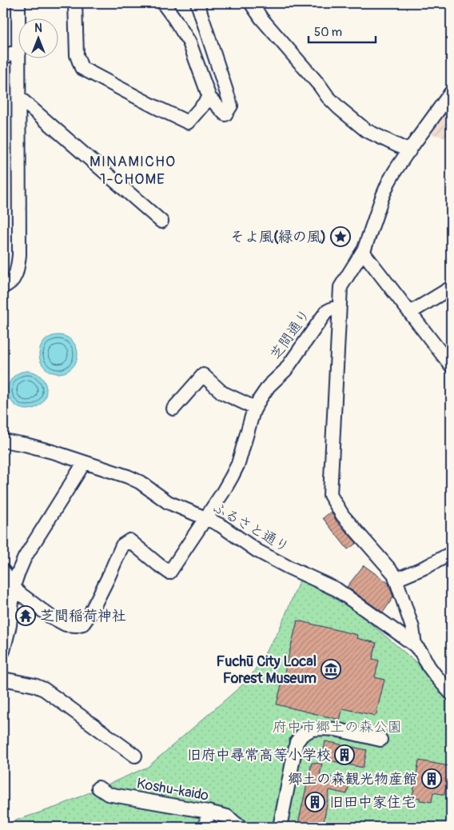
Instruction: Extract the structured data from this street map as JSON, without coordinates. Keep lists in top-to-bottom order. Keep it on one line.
{"streets":{"street":["芝間通り","ふるさと通り","Koshu-kaido"]},"crossings":[["芝間通り","ふるさと通り"]],"districts":["MINAMICHO 1-CHOME"],"parks":["府中市郷土の森公園"],"places":{"place":["そよ風(緑の風)"],"temple":["芝間稲荷神社"],"museum":["Fuchū City Local Forest Museum"],"building":["旧府中尋常高等小学校","郷土の森観光物産館","旧田中家住宅"]},"scale_bar":"50 m","north":"top"}
